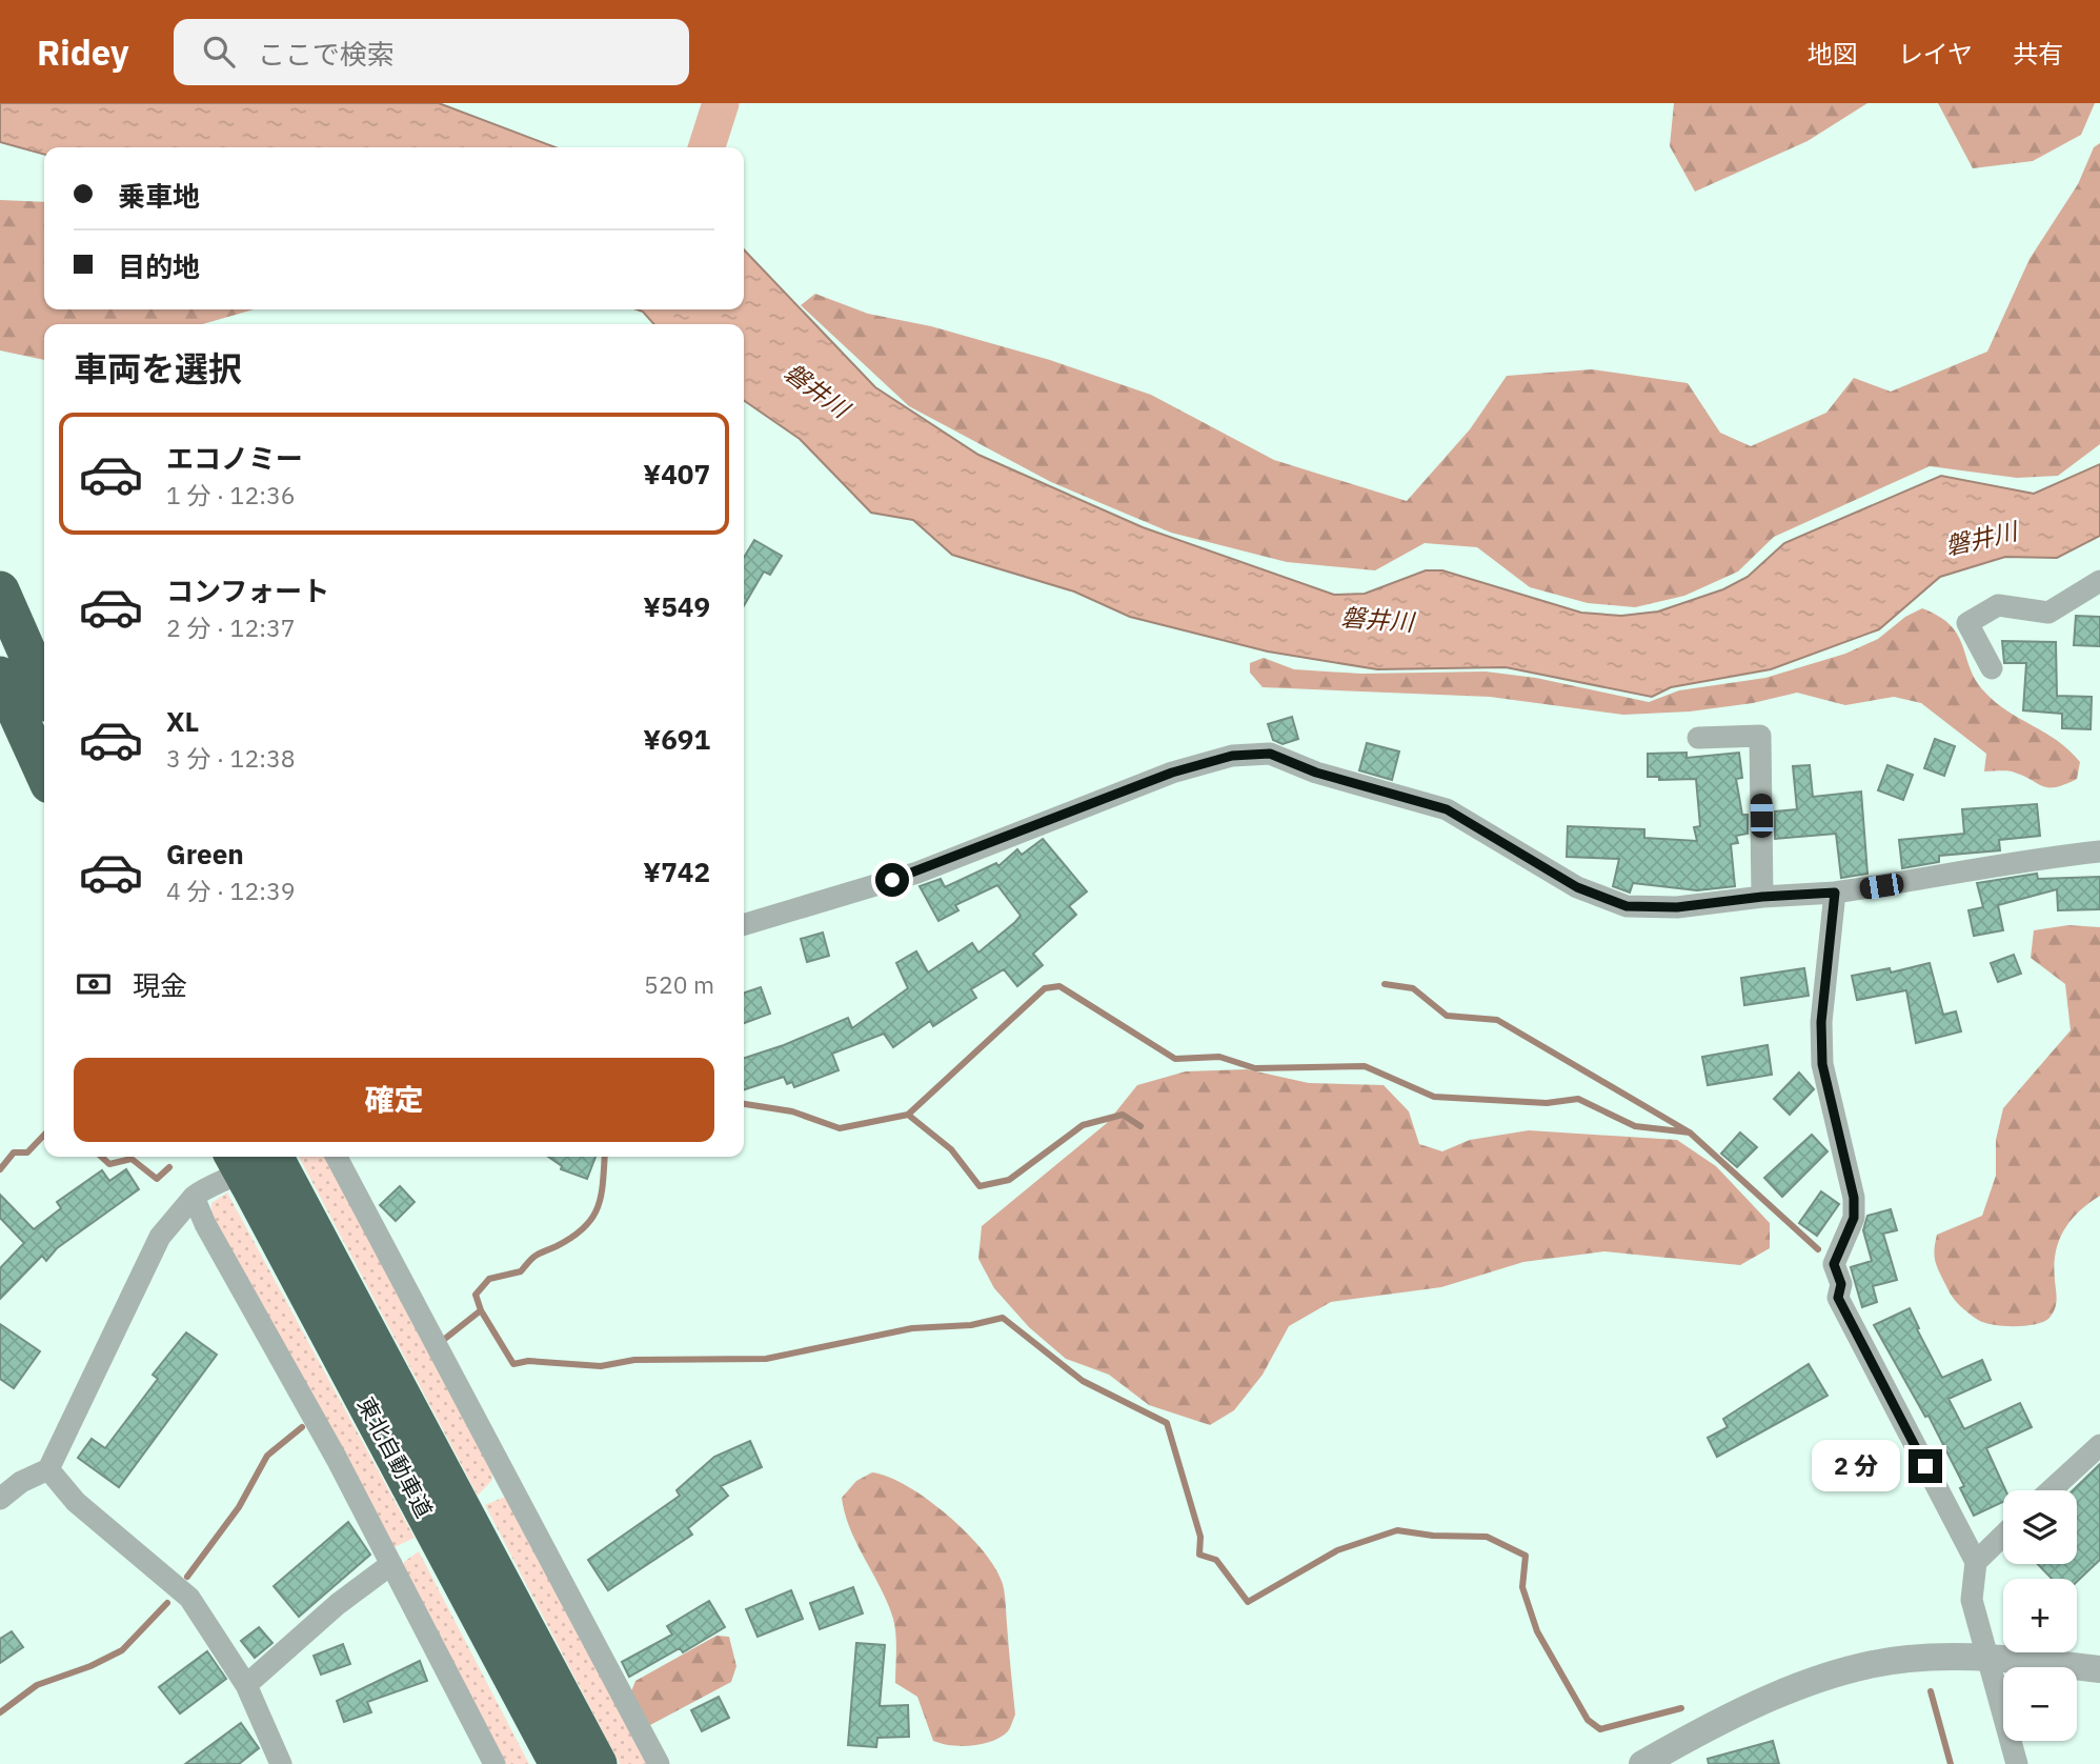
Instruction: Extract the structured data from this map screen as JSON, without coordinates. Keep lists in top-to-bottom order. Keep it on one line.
{"streets":{"highway":["東北自動車道"]},"water":["磐井川"],"page":{"header":"Ridey","search":"ここで検索","nav":["地図","レイヤ","共有"],"banner":["乗車地","目的地"],"heading":"車両を選択","list":[{"name":"エコノミー","note":"1 分 · 12:36","value":"¥407"},{"name":"コンフォート","note":"2 分 · 12:37","value":"¥549"},{"name":"XL","note":"3 分 · 12:38","value":"¥691"},{"name":"Green","note":"4 分 · 12:39","value":"¥742"}],"pay":["現金","520 m"],"buttons":"確定","bubble":"2 分","map_buttons":["+","−"]}}
